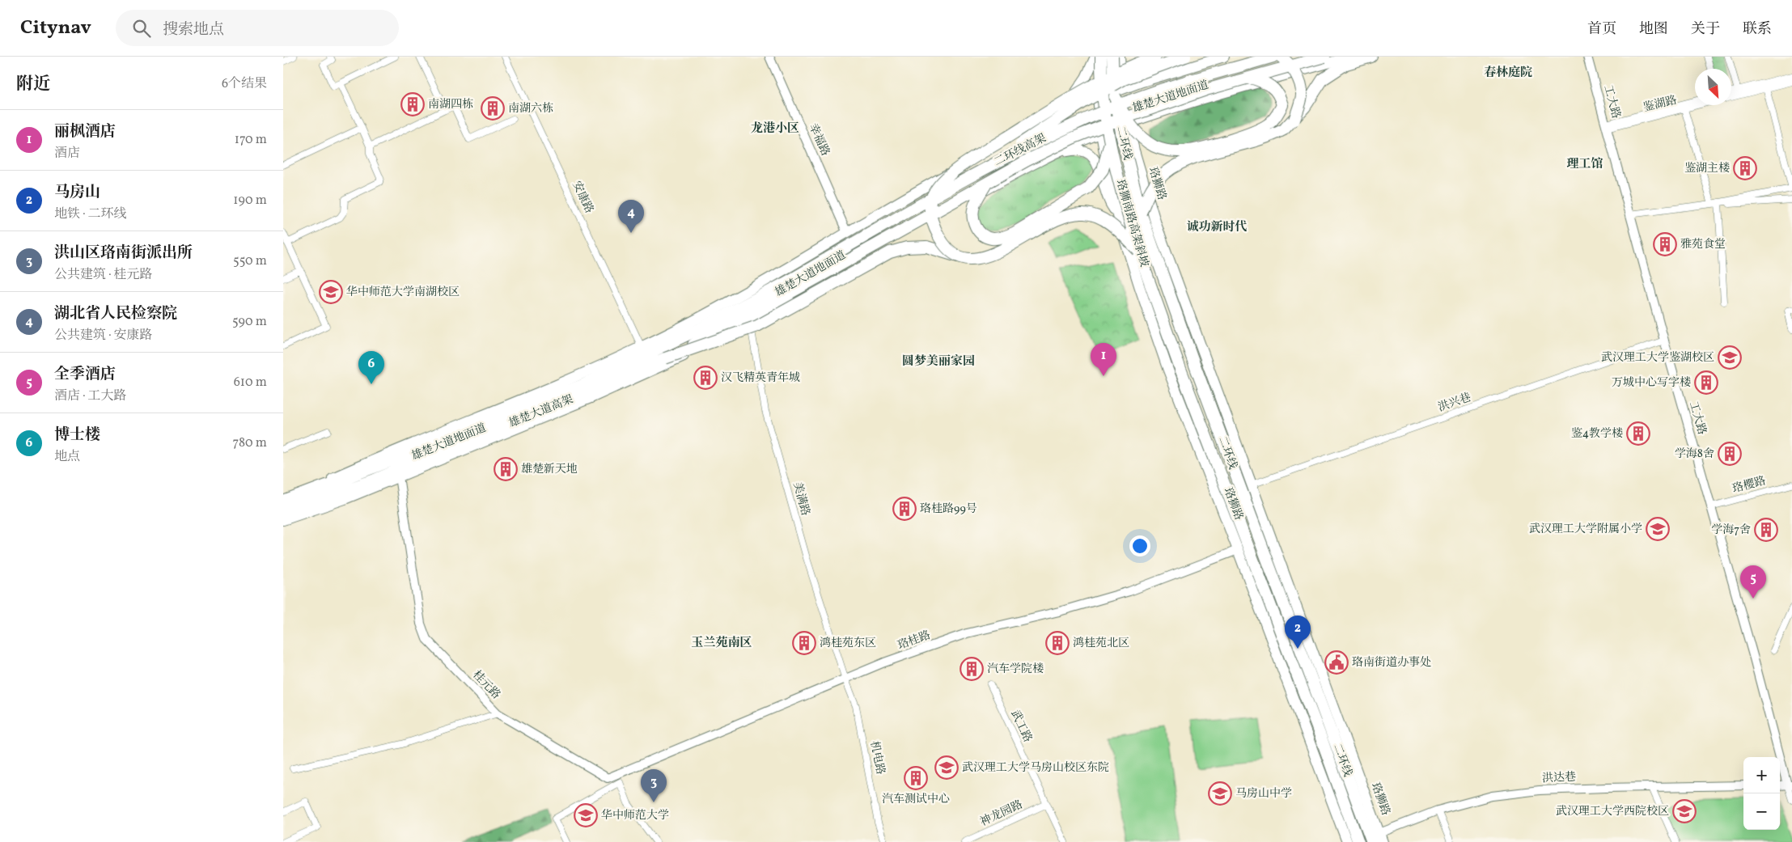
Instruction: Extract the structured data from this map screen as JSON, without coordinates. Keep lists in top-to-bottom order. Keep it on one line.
{"streets":{"highway":["二环线","二环线高架","珞狮南路高架斜坡","雄楚大道高架"],"main road":["雄楚大道地面道","珞狮路"],"street":["工大路","鉴湖路","幸福路","安康路","洪兴巷","珞樱路","美满路","珞桂路","桂元路","武工路","机电路","洪达巷","神龙园路"]},"crossings":[["雄楚大道地面道","幸福路"],["雄楚大道地面道","二环线"],["雄楚大道地面道","珞狮路"],["雄楚大道地面道","安康路"],["雄楚大道地面道","雄楚大道高架"],["雄楚大道地面道","美满路"],["雄楚大道地面道","桂元路"],["工大路","鉴湖路"],["工大路","洪兴巷"],["工大路","珞樱路"],["二环线","珞狮路"],["二环线","珞狮南路高架斜坡"],["二环线高架","雄楚大道高架"],["珞狮路","洪兴巷"],["珞狮路","珞桂路"],["珞狮路","洪达巷"],["美满路","珞桂路"],["美满路","机电路"],["珞桂路","桂元路"],["珞桂路","机电路"],["武工路","神龙园路"]],"districts":["春林庭院","龙港小区","理工馆","诚功新时代","圆梦美丽家园","玉兰苑南区"],"places":{"building":["南湖四栋","南湖六栋","鉴湖主楼","雅苑食堂","汉飞精英青年城","万城中心写字楼","鉴4教学楼","学海8舍","雄楚新天地","珞桂路99号","学海7舍","鸿桂苑东区","鸿桂苑北区","汽车学院楼","汽车测试中心"],"school or university":["华中师范大学南湖校区","武汉理工大学鉴湖校区","武汉理工大学附属小学","武汉理工大学马房山校区东院","马房山中学","武汉理工大学西院校区","华中师范大学"],"public building":["珞南街道办事处"]},"north":"bottom right","page":{"header":"Citynav","search":"搜索地点","nav":["首页","地图","关于","联系"],"heading":["附近","6个结果"],"list":[{"mark":"1","name":"丽枫酒店","note":"酒店","value":"170 m"},{"mark":"2","name":"马房山","note":"地铁 · 二环线","value":"190 m"},{"mark":"3","name":"洪山区珞南街派出所","note":"公共建筑 · 桂元路","value":"550 m"},{"mark":"4","name":"湖北省人民检察院","note":"公共建筑 · 安康路","value":"590 m"},{"mark":"5","name":"全季酒店","note":"酒店 · 工大路","value":"610 m"},{"mark":"6","name":"博士楼","note":"地点","value":"780 m"}],"pins":["4","1","6","5","2","3"],"map_buttons":["+","−"]}}
